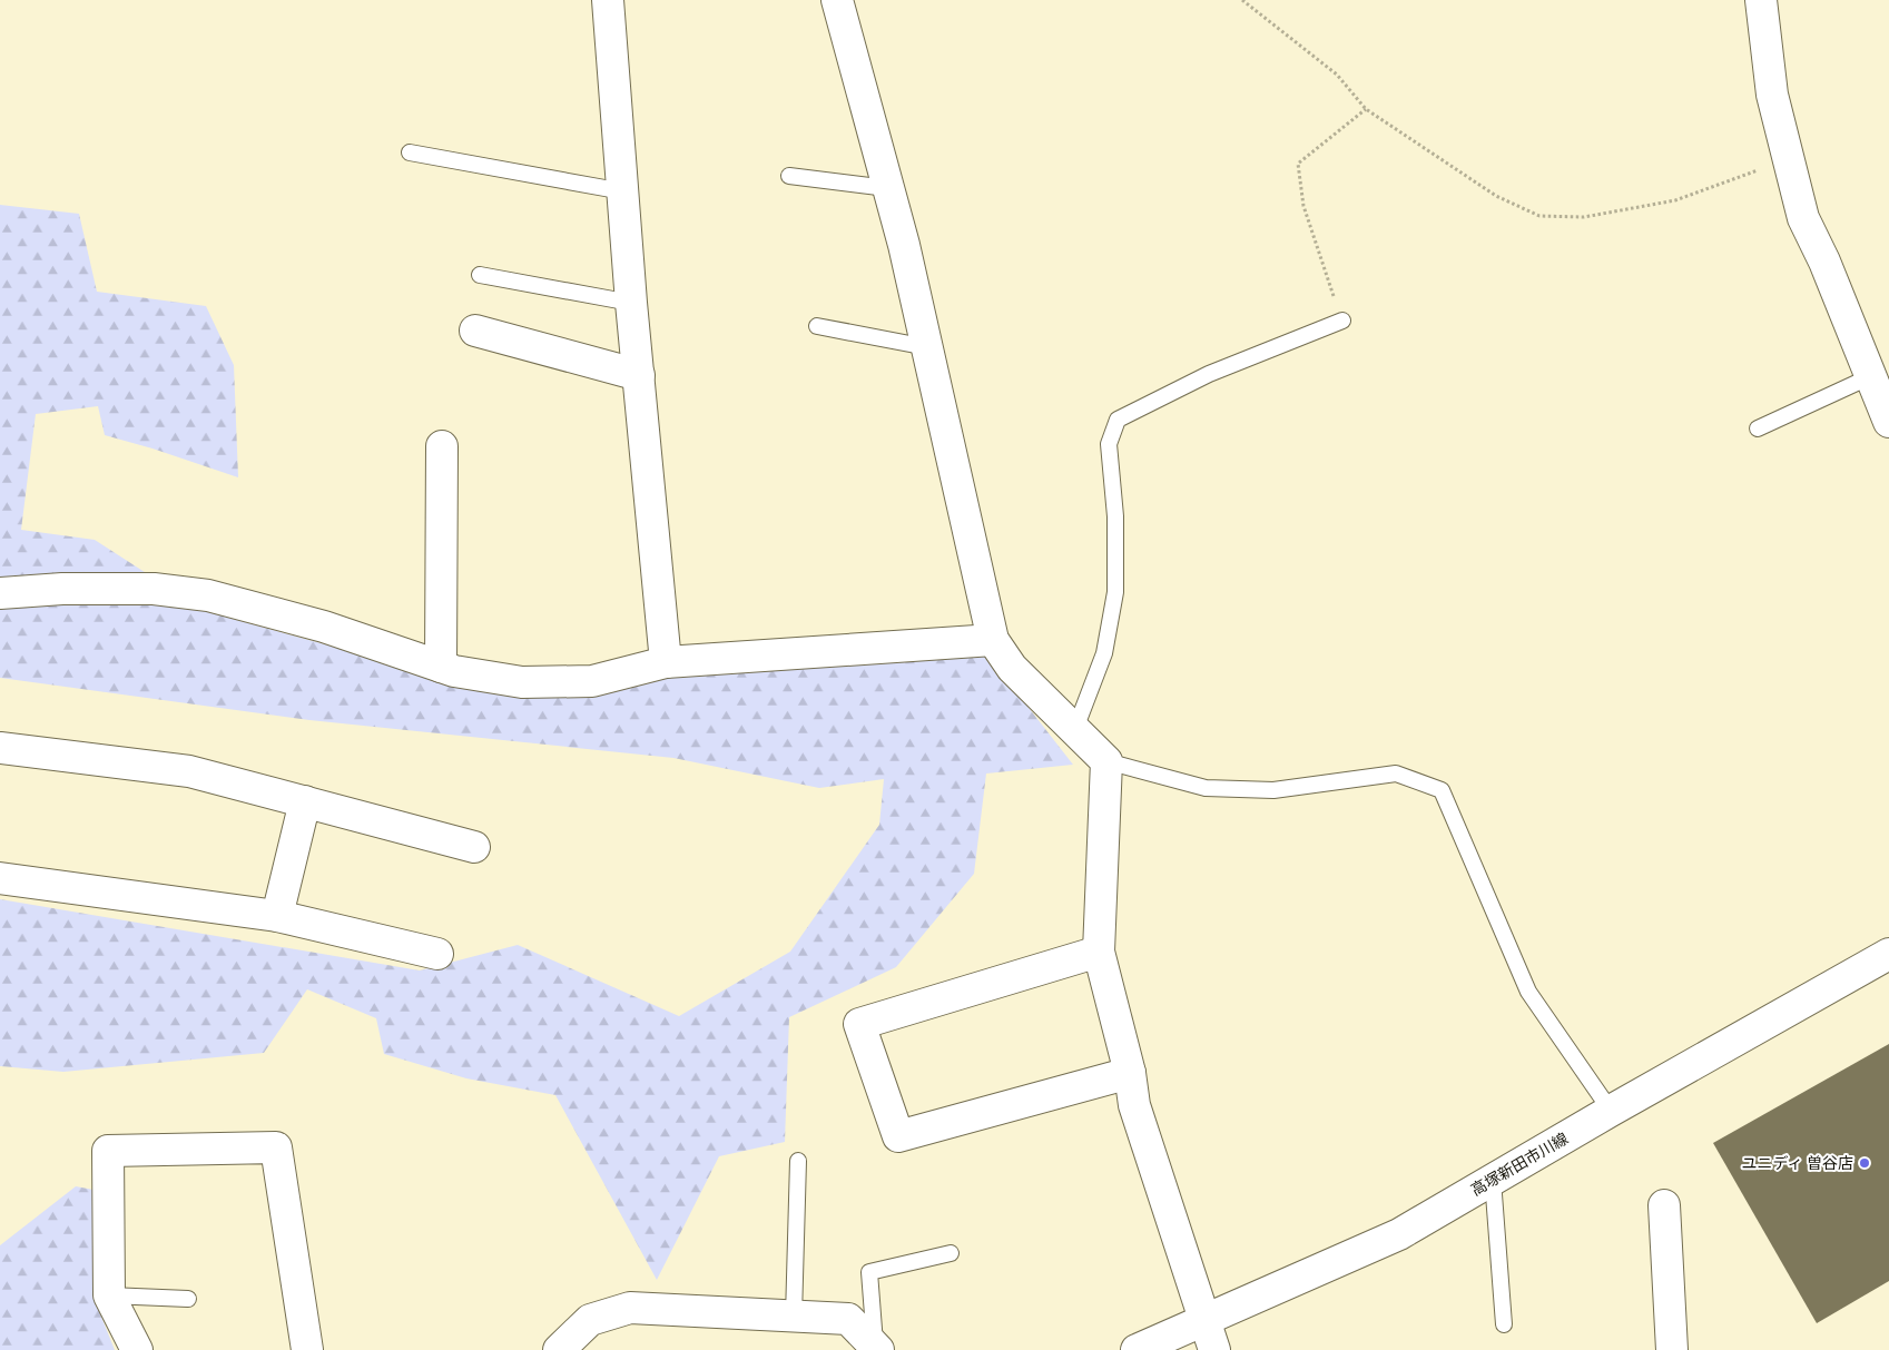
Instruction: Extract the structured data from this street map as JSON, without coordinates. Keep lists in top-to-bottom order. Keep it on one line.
{"streets":{"street":["高塚新田市川線"]},"places":["ユニディ 曽谷店"]}
